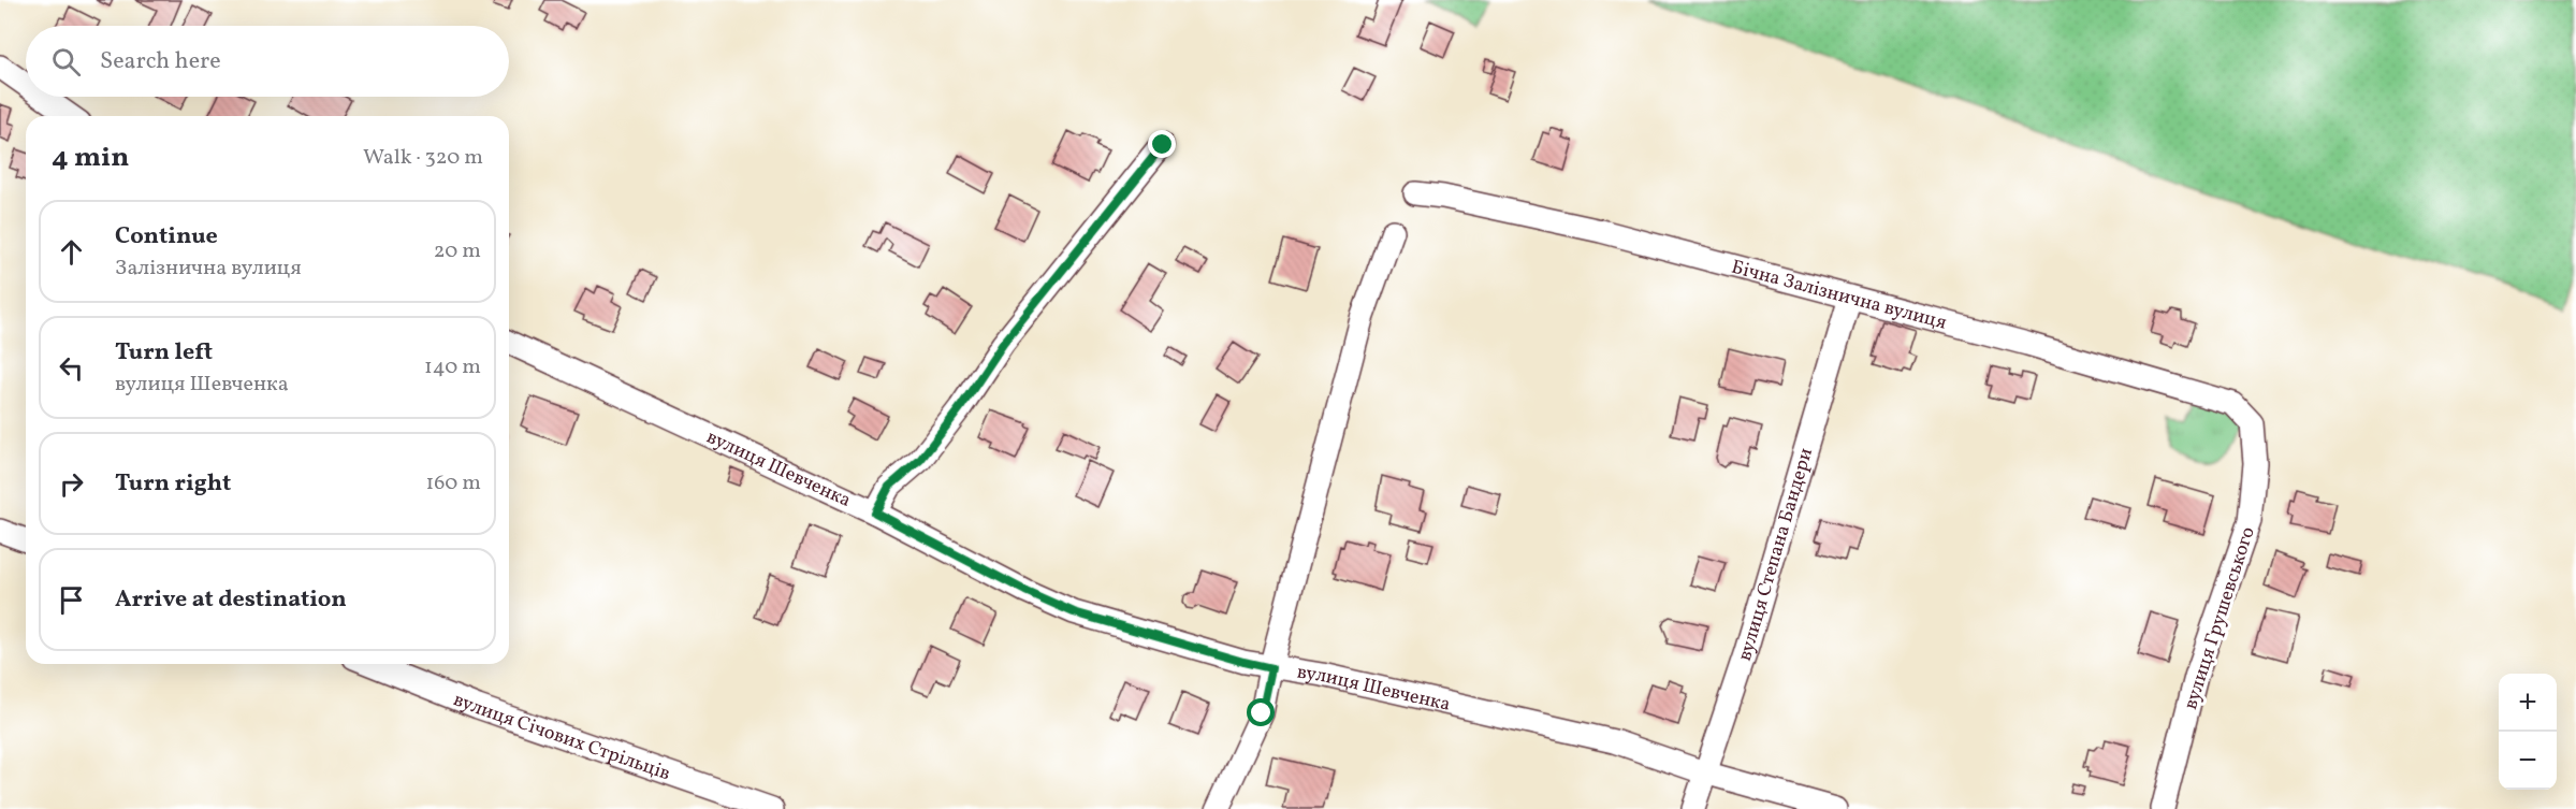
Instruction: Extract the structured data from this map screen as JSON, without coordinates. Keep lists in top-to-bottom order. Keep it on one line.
{"streets":{"street":["Бічна Залізнична вулиця","вулиця Шевченка","вулиця Степана Бандери","вулиця Грушевського","вулиця Січових Стрільців"]},"crossings":[["Бічна Залізнична вулиця","вулиця Степана Бандери"],["Бічна Залізнична вулиця","вулиця Грушевського"],["вулиця Шевченка","вулиця Степана Бандери"]],"page":{"search":"Search here","heading":["4 min","Walk · 320 m"],"list":[["Continue","Залізнична вулиця","20 m"],["Turn left","вулиця Шевченка","140 m"],["Turn right","160 m"],"Arrive at destination"],"map_buttons":["+","−"]}}
